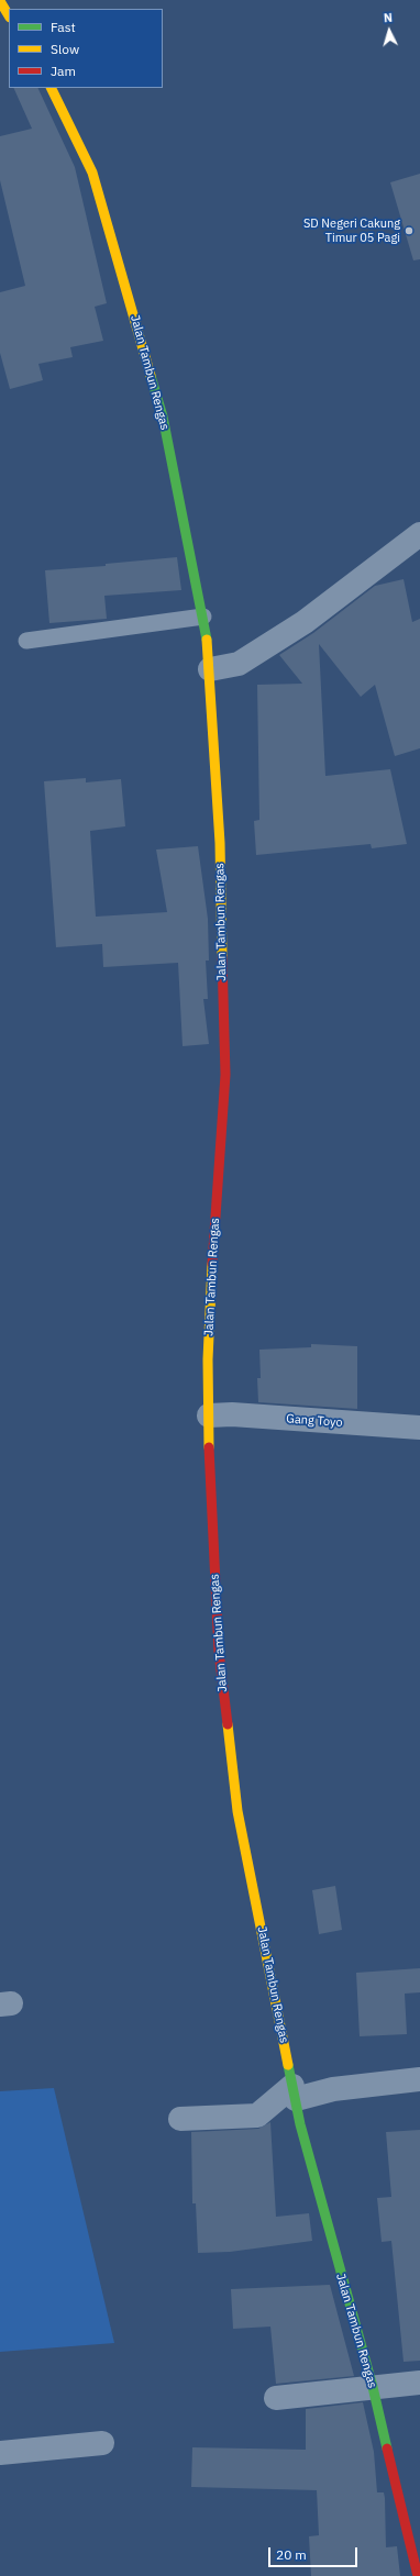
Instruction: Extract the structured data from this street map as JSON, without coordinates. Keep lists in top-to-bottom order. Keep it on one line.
{"streets":{"street":["Jalan Tambun Rengas","Gang Toyo"]},"crossings":[["Jalan Tambun Rengas","Gang Toyo"]],"places":["SD Negeri Cakung Timur 05 Pagi"],"legend":["Fast","Slow","Jam"],"scale_bar":"20 m","north":"top"}
